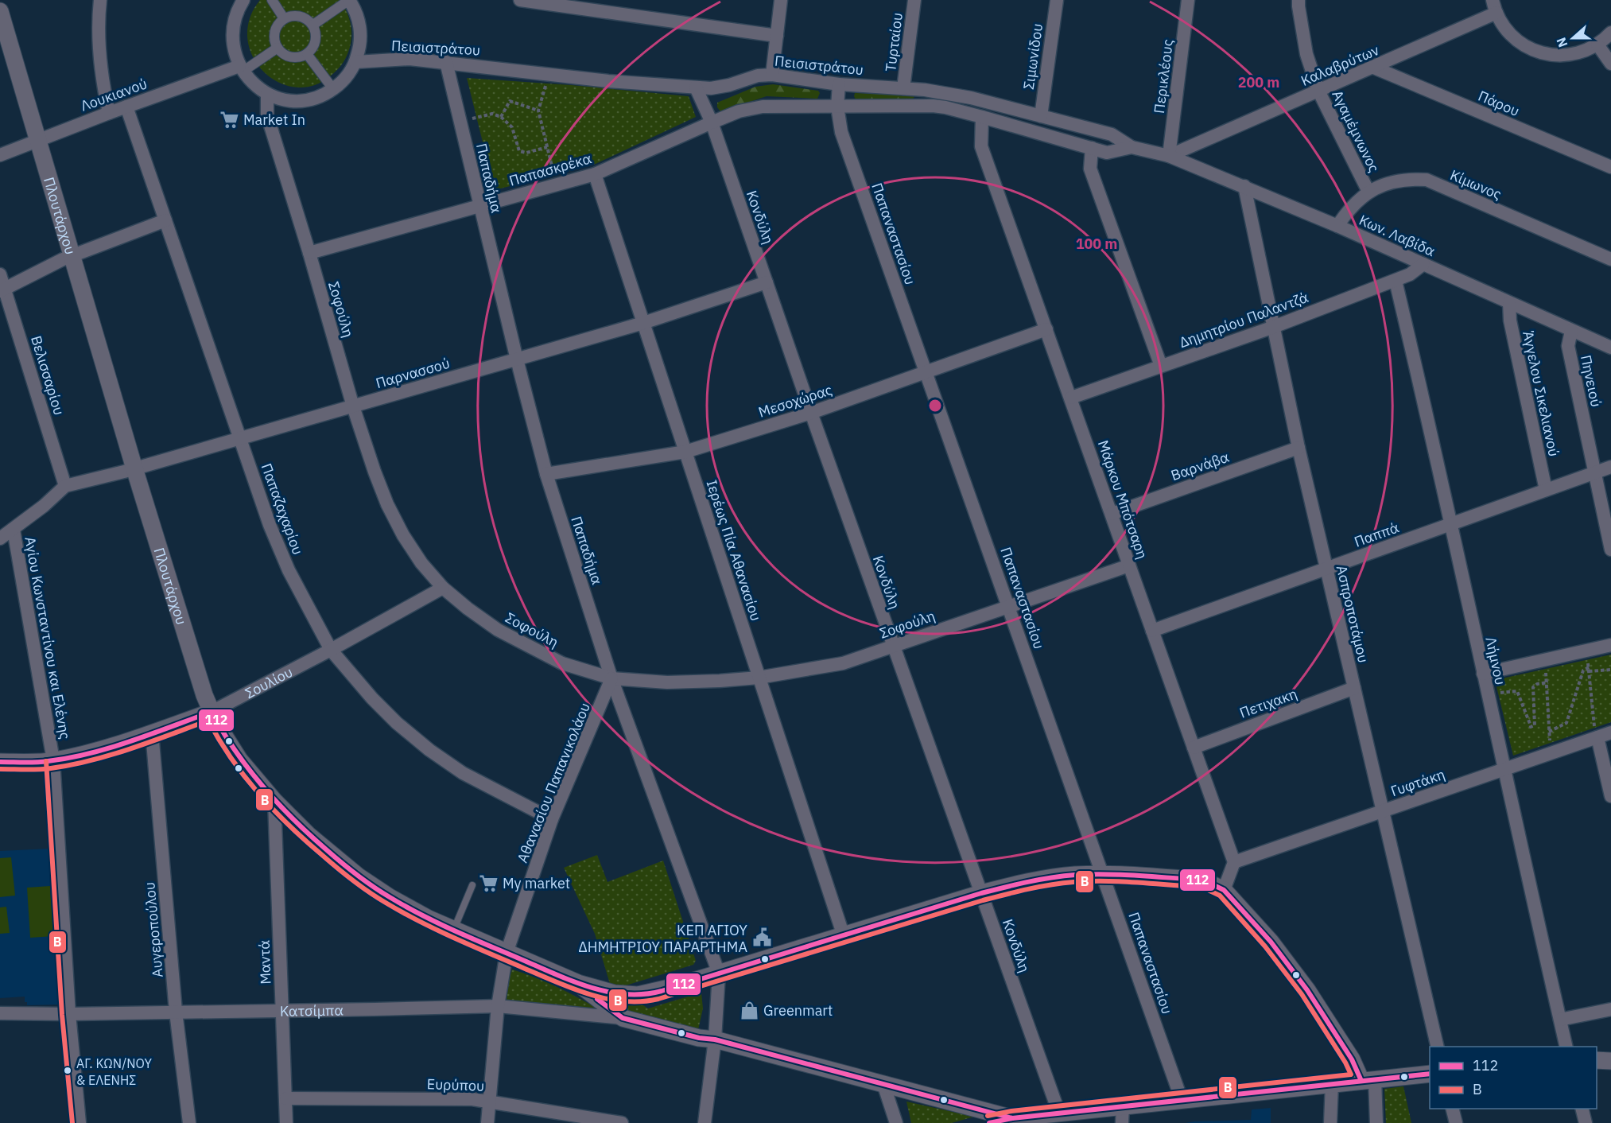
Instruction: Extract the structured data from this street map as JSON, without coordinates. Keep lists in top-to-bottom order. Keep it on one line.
{"streets":{"street":["Τυρταίου","Πεισιστράτου","Σιμωνίδου","Καλαβρύτων","Περικλέους","Λουκιανού","Πάρου","Αγαμέμνωνος","Παπασκρέκα","Παπαδήμα","Κίμωνος","Πλουτάρχου","Κονδύλη","Παπαναστασίου","Κων. Λαβίδα","Σοφούλη","Δημητρίου Παλαντζά","Παρνασσού","Βελισσαρίου","Πηνειού","Άγγελου Σικελιανού","Μεσοχώρας","Βαρνάβα","Μάρκου Μπότσαρη","Παπαζαχαρίου","Παππά","Ιερέως Πία Αθανασίου","Ασπροποτάμου","Αγίου Κωνσταντίνου και Ελένης","Λήμνου","Σουλίου","Πετιχακη","Αθανασίου Παπανικολάου","Γυφτάκη","Αυγεροπούλου","Μαντά","Κατσίμπα","Ευρύπου"]},"crossings":[["Τυρταίου","Πεισιστράτου"],["Πεισιστράτου","Σιμωνίδου"],["Πεισιστράτου","Παπασκρέκα"],["Πεισιστράτου","Παπαδήμα"],["Πεισιστράτου","Κονδύλη"],["Πεισιστράτου","Παπαναστασίου"],["Πεισιστράτου","Κων. Λαβίδα"],["Καλαβρύτων","Περικλέους"],["Καλαβρύτων","Πάρου"],["Καλαβρύτων","Αγαμέμνωνος"],["Καλαβρύτων","Κων. Λαβίδα"],["Περικλέους","Κων. Λαβίδα"],["Λουκιανού","Πλουτάρχου"],["Λουκιανού","Παπαζαχαρίου"],["Αγαμέμνωνος","Κίμωνος"],["Παπασκρέκα","Παπαδήμα"],["Παπασκρέκα","Κονδύλη"],["Παπασκρέκα","Παπαναστασίου"],["Παπασκρέκα","Κων. Λαβίδα"],["Παπασκρέκα","Σοφούλη"],["Παπασκρέκα","Μάρκου Μπότσαρη"],["Παπασκρέκα","Ιερέως Πία Αθανασίου"],["Παπαδήμα","Σοφούλη"],["Παπαδήμα","Παρνασσού"],["Παπαδήμα","Μεσοχώρας"],["Παπαδήμα","Αθανασίου Παπανικολάου"],["Παπαδήμα","Κατσίμπα"],["Κίμωνος","Κων. Λαβίδα"],["Πλουτάρχου","Παρνασσού"],["Πλουτάρχου","Σουλίου"],["Πλουτάρχου","Αθανασίου Παπανικολάου"],["Πλουτάρχου","Μαντά"],["Πλουτάρχου","Κατσίμπα"],["Κονδύλη","Σοφούλη"],["Κονδύλη","Παρνασσού"],["Κονδύλη","Μεσοχώρας"],["Παπαναστασίου","Σοφούλη"],["Παπαναστασίου","Μεσοχώρας"],["Κων. Λαβίδα","Δημητρίου Παλαντζά"],["Κων. Λαβίδα","Πηνειού"],["Κων. Λαβίδα","Άγγελου Σικελιανού"],["Κων. Λαβίδα","Ασπροποτάμου"],["Σοφούλη","Παρνασσού"],["Σοφούλη","Μάρκου Μπότσαρη"],["Σοφούλη","Ιερέως Πία Αθανασίου"],["Σοφούλη","Σουλίου"],["Σοφούλη","Αθανασίου Παπανικολάου"],["Δημητρίου Παλαντζά","Μάρκου Μπότσαρη"],["Δημητρίου Παλαντζά","Ασπροποτάμου"],["Δημητρίου Παλαντζά","Λήμνου"],["Παρνασσού","Βελισσαρίου"],["Παρνασσού","Παπαζαχαρίου"],["Παρνασσού","Ιερέως Πία Αθανασίου"],["Πηνειού","Παππά"],["Άγγελου Σικελιανού","Παππά"],["Μεσοχώρας","Μάρκου Μπότσαρη"],["Μεσοχώρας","Ιερέως Πία Αθανασίου"],["Βαρνάβα","Μάρκου Μπότσαρη"],["Βαρνάβα","Ασπροποτάμου"],["Μάρκου Μπότσαρη","Παππά"],["Μάρκου Μπότσαρη","Πετιχακη"],["Μάρκου Μπότσαρη","Γυφτάκη"],["Παπαζαχαρίου","Σουλίου"],["Παπαζαχαρίου","Αθανασίου Παπανικολάου"],["Παππά","Ασπροποτάμου"],["Παππά","Λήμνου"],["Ασπροποτάμου","Πετιχακη"],["Ασπροποτάμου","Γυφτάκη"],["Αγίου Κωνσταντίνου και Ελένης","Σουλίου"],["Αγίου Κωνσταντίνου και Ελένης","Κατσίμπα"],["Λήμνου","Γυφτάκη"],["Σουλίου","Αυγεροπούλου"],["Αθανασίου Παπανικολάου","Κατσίμπα"],["Αθανασίου Παπανικολάου","Ευρύπου"],["Αυγεροπούλου","Κατσίμπα"],["Μαντά","Κατσίμπα"],["Μαντά","Ευρύπου"]],"places":{"supermarket":["Market In","My market"],"public building":["ΚΕΠ ΑΓΙΟΥ ΔΗΜΗΤΡΙΟΥ ΠΑΡΑΡΤΗΜΑ"],"shop":["Greenmart"],"other":["ΑΓ. ΚΩΝ/ΝΟΥ & ΕΛΕΝΗΣ"]},"lines":["transit line 112","transit line Β"],"legend":["112","Β"],"north":"left","rings":["200 m","100 m"]}
